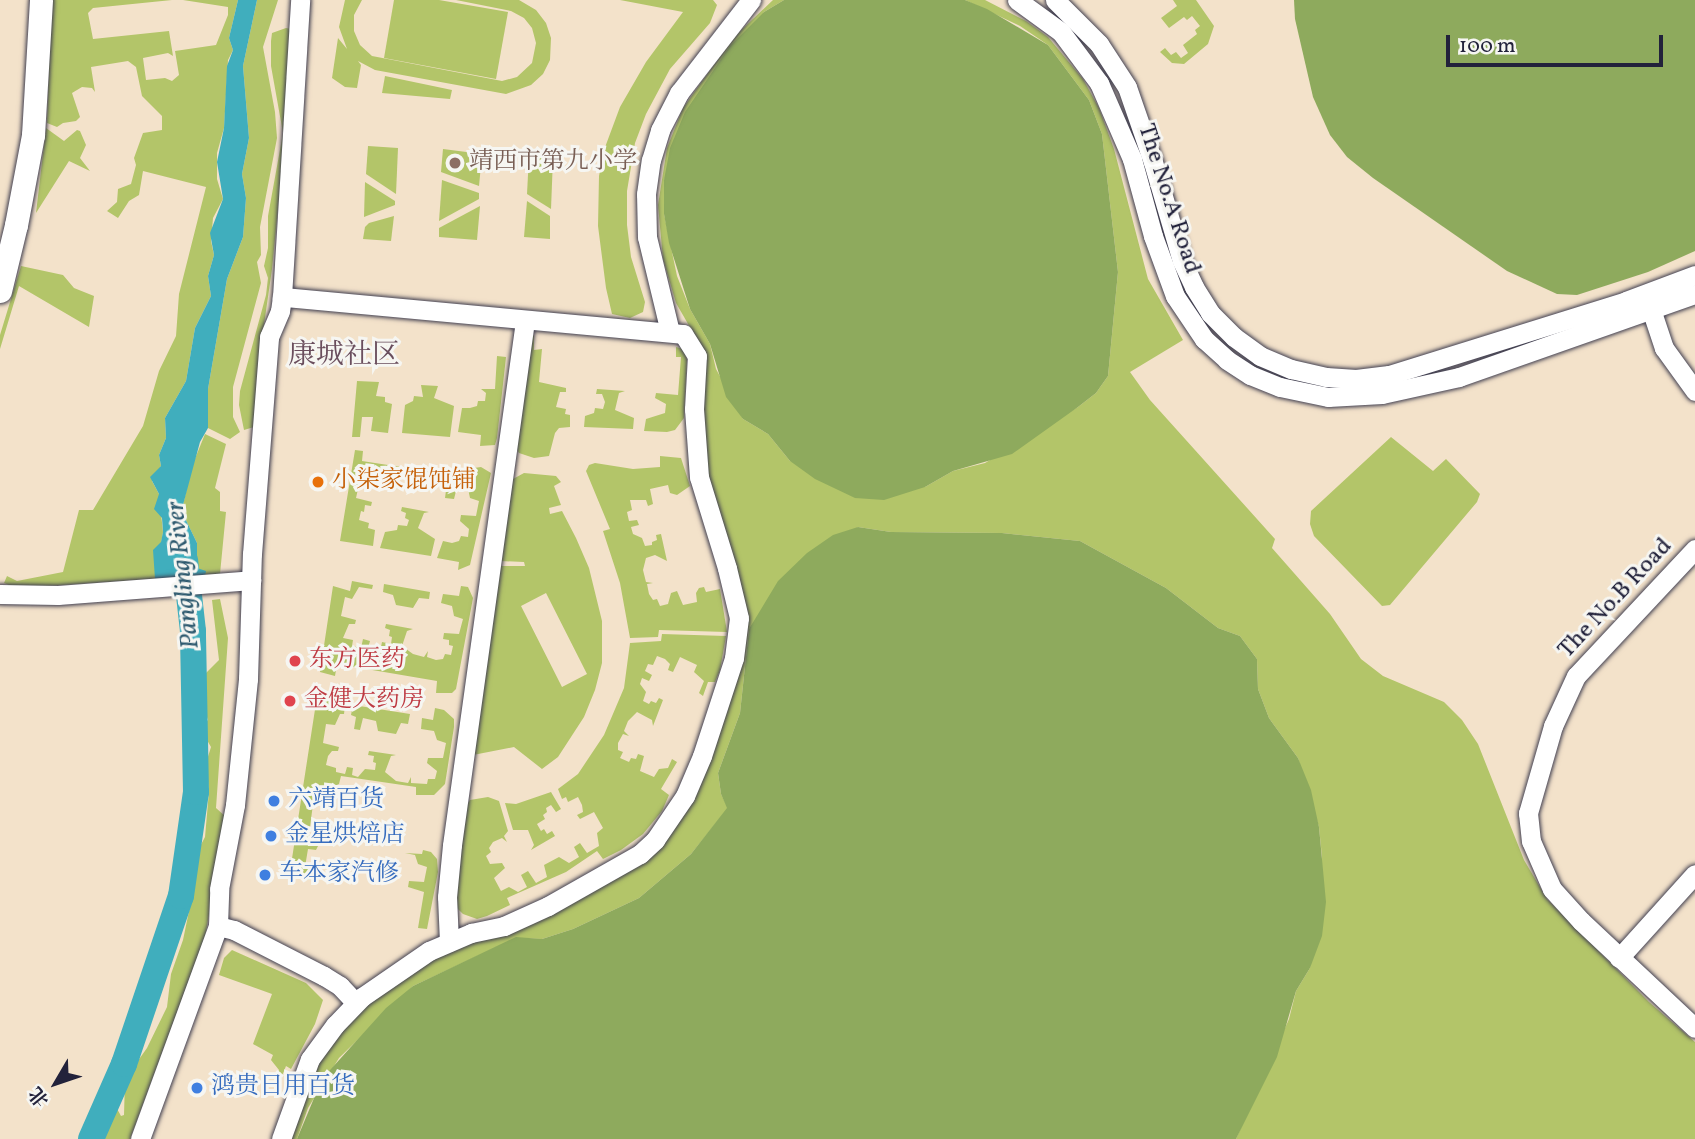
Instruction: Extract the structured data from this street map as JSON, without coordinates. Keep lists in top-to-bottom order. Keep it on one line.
{"streets":{"street":["The No.A Road","The No.B Road"]},"districts":["康城社区"],"water":["Pangling River"],"places":["靖西市第九小学","小柒家馄饨铺","东方医药","金健大药房","六靖百货","金星烘焙店","车本家汽修","鸿贵日用百货"],"scale_bar":"100 m","north":"bottom left"}
